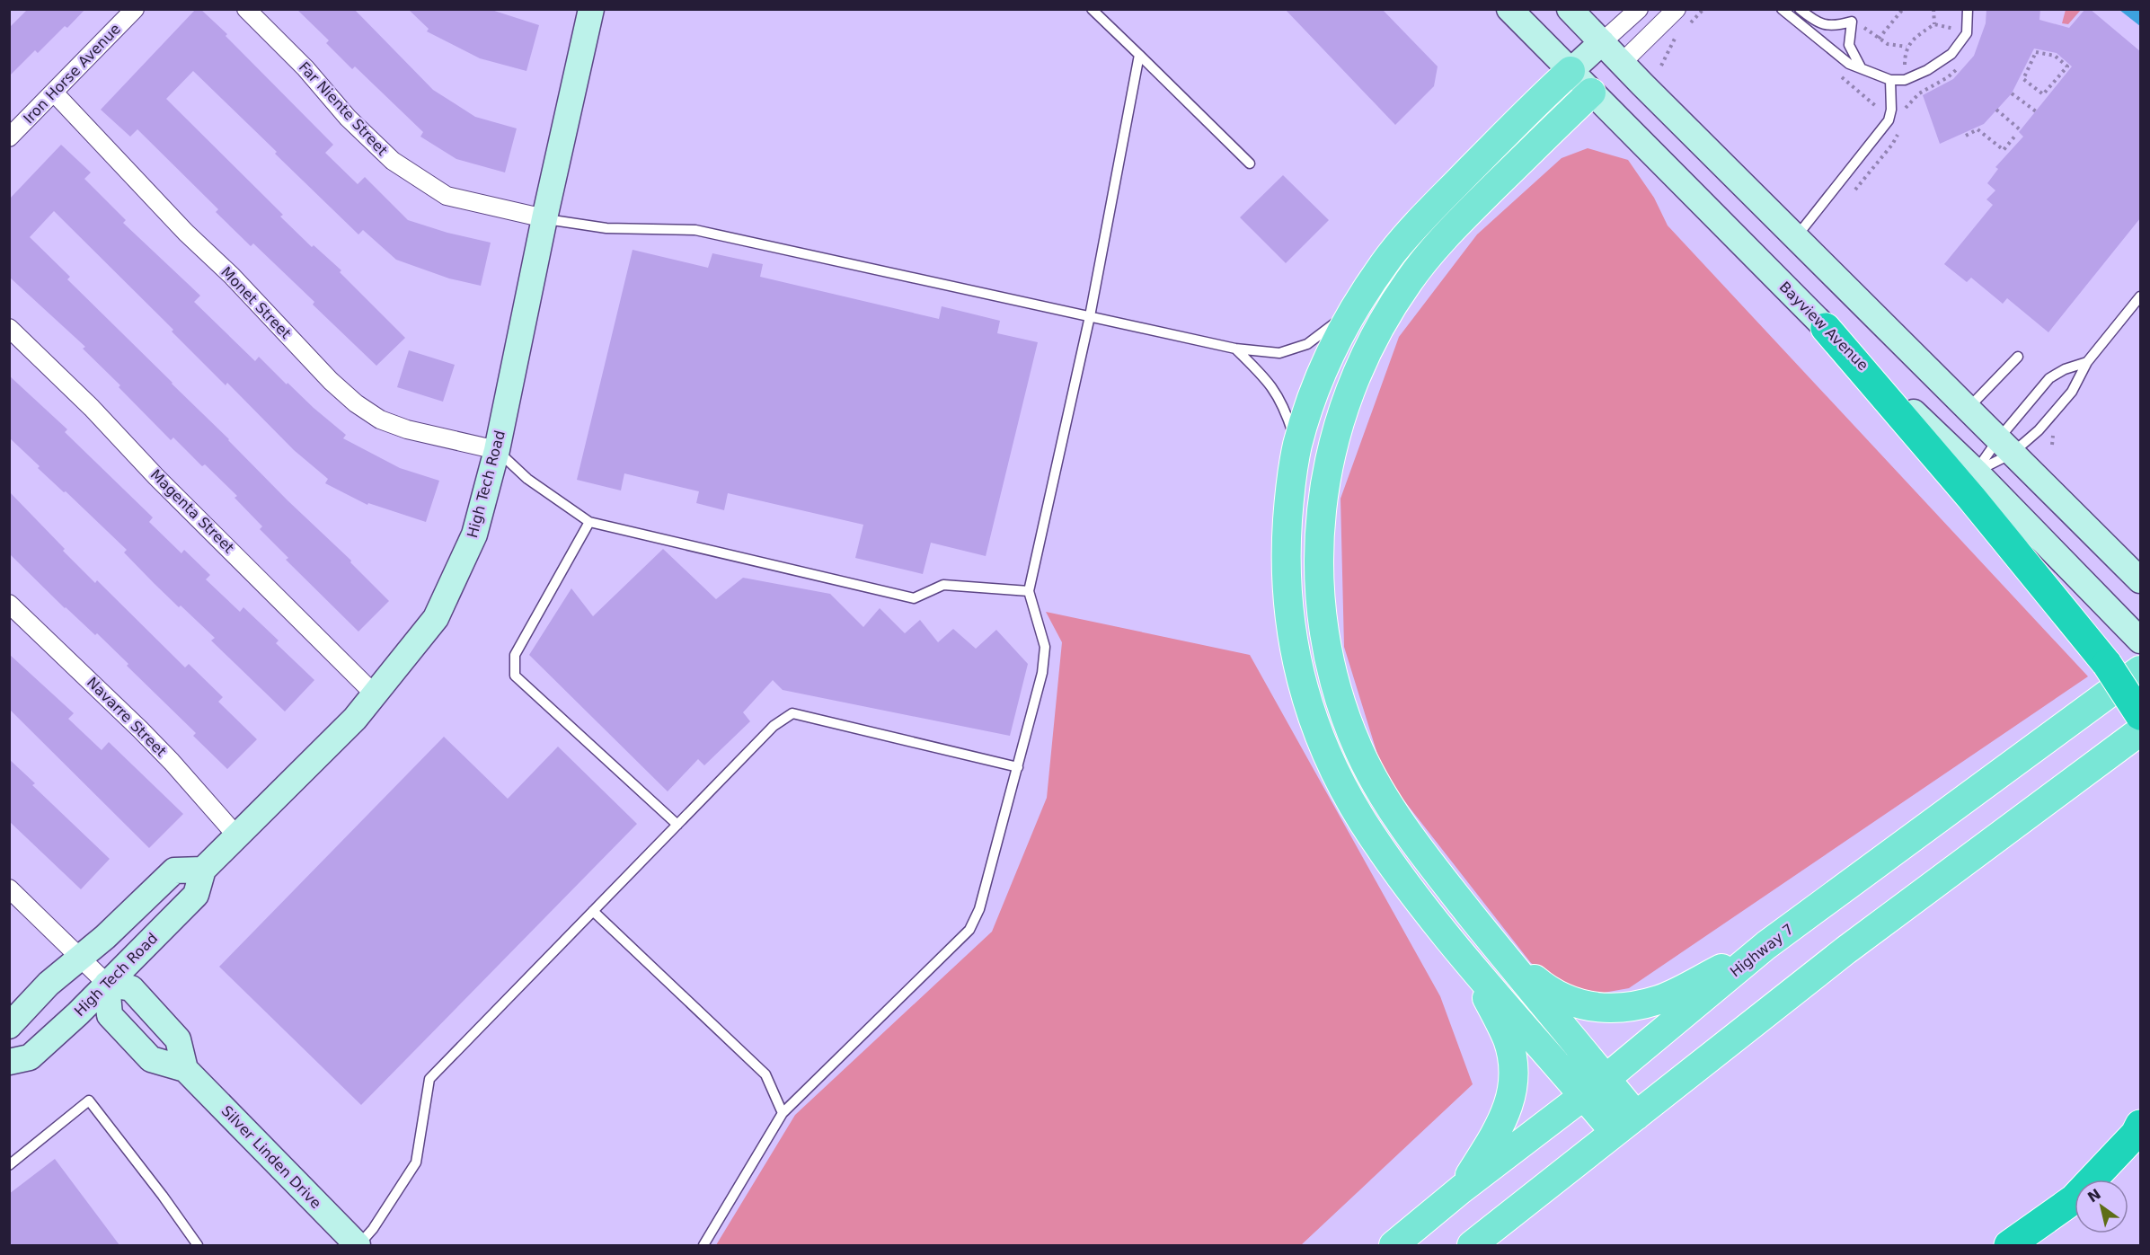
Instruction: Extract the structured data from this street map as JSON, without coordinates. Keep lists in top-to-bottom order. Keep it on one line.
{"streets":{"main road":["Highway 7"],"street":["Iron Horse Avenue","Far Niente Street","Monet Street","Bayview Avenue","High Tech Road","Magenta Street","Navarre Street","Silver Linden Drive"]},"crossings":[["Iron Horse Avenue","Monet Street"],["Far Niente Street","High Tech Road"],["Monet Street","High Tech Road"],["High Tech Road","Magenta Street"],["High Tech Road","Navarre Street"],["High Tech Road","Silver Linden Drive"]],"north":"top left"}
